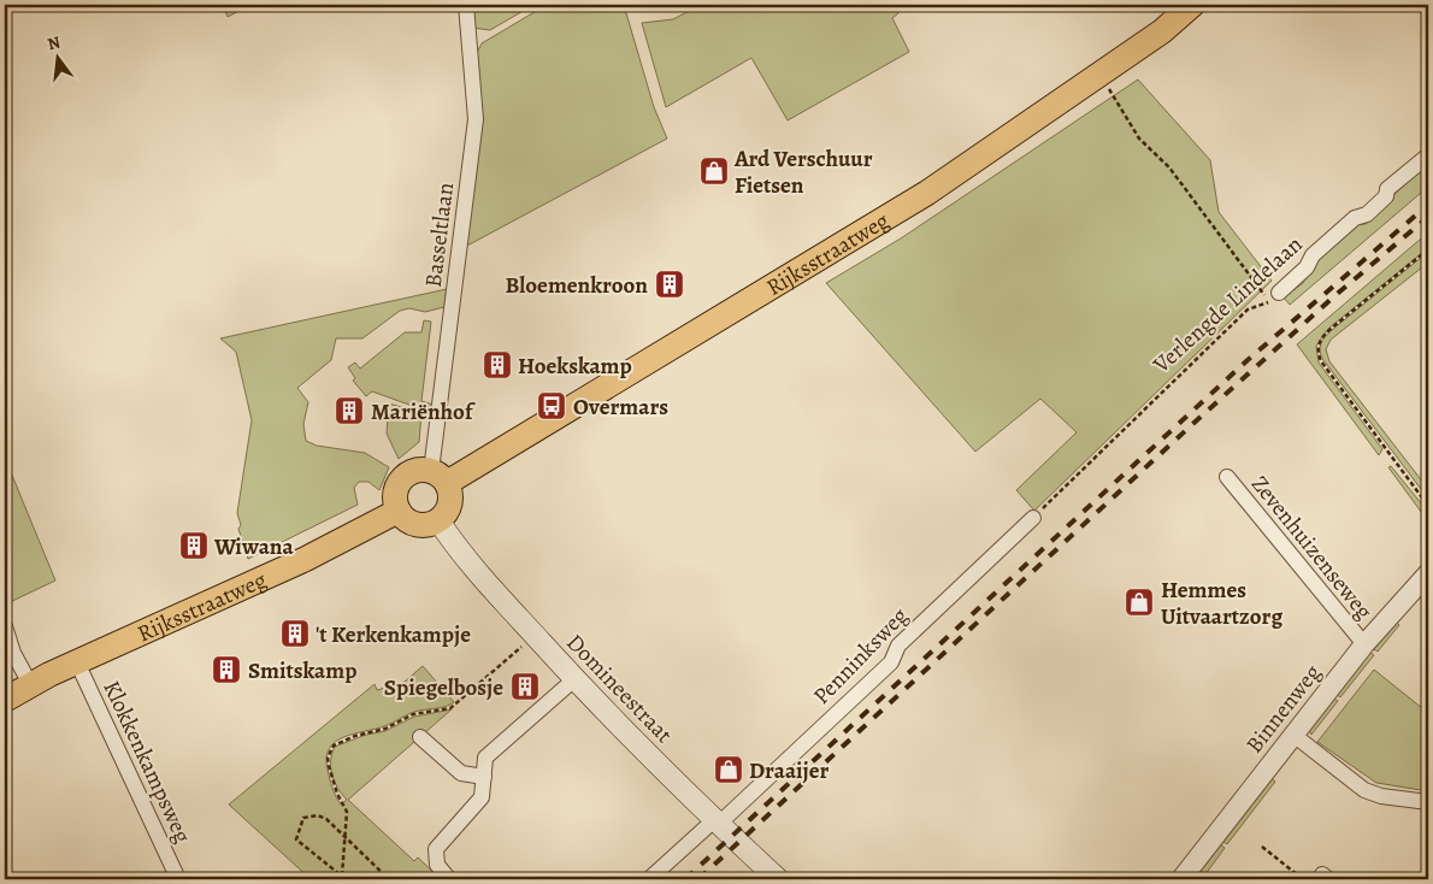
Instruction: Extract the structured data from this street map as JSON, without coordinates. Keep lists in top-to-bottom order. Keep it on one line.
{"streets":{"main road":["Rijksstraatweg","Domineestraat"],"street":["Basseltlaan","Verlengde Lindelaan","Zevenhuizenseweg","Penninksweg","Binnenweg","Klokkenkampsweg"]},"crossings":[["Basseltlaan","Rijksstraatweg"],["Basseltlaan","Domineestraat"],["Rijksstraatweg","Domineestraat"],["Rijksstraatweg","Klokkenkampsweg"],["Verlengde Lindelaan","Penninksweg"],["Zevenhuizenseweg","Binnenweg"],["Penninksweg","Domineestraat"]],"places":{"shop":["Ard Verschuur Fietsen","Hemmes Uitvaartzorg","Draaijer"],"building":["Bloemenkroon","Hoekskamp","Mariënhof","Wiwana","'t Kerkenkampje","Smitskamp","Spiegelbosje"],"bus stop":["Overmars"]},"north":"top"}
